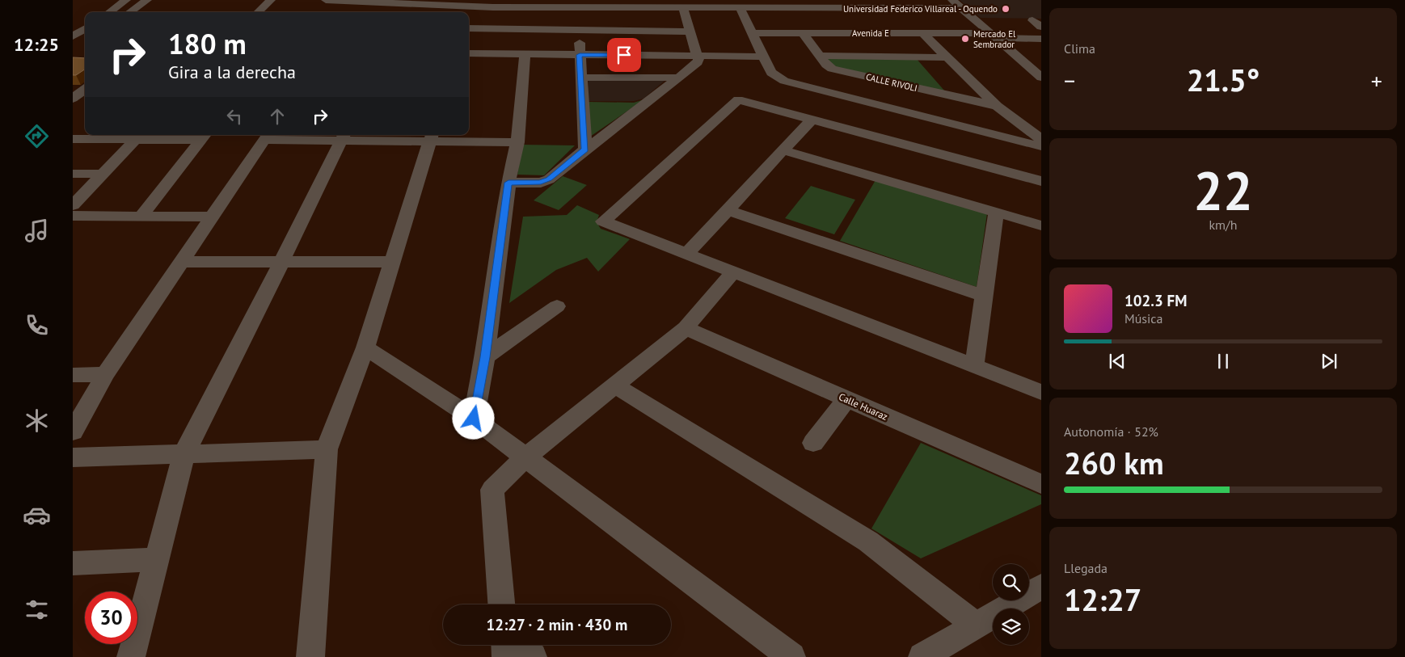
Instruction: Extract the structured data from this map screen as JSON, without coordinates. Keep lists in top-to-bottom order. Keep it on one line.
{"streets":{"street":["Avenida E","CALLE RIVOLI","Calle Huaraz"]},"places":["Universidad Federico Villareal - Oquendo","Mercado El Sembrador"],"page":{"tabs":"12:25","tile":["Clima",["22","km/h"],["Autonomía · 52%","260 km"],["Llegada","12:27"]],"turn":["180 m","Gira a la derecha"],"heat":["−","21.5°","+"],"song":["102.3 FM","Música"],"limit":"30","trip":"12:27 · 2 min · 430 m"}}
